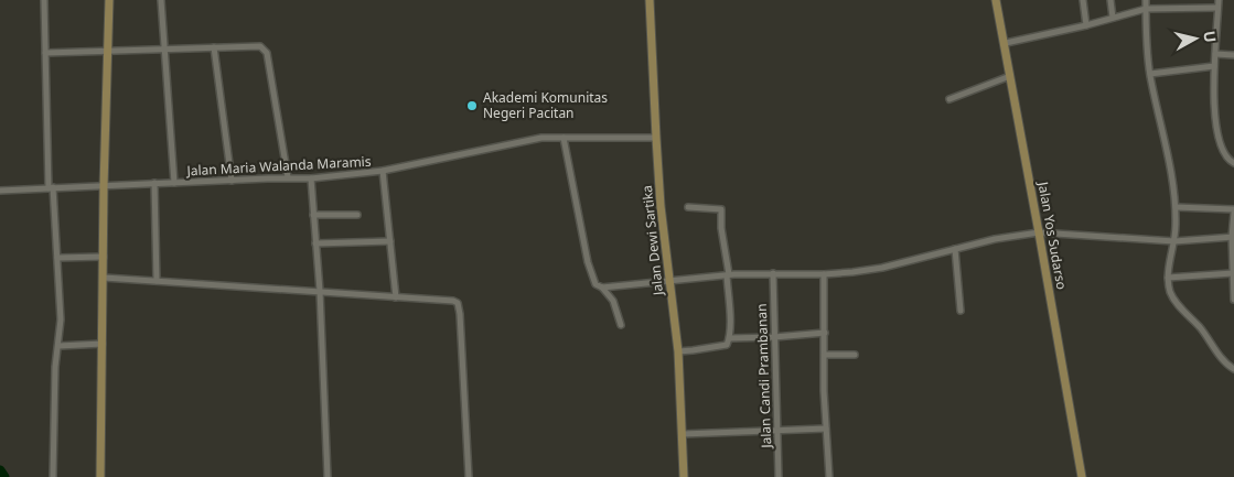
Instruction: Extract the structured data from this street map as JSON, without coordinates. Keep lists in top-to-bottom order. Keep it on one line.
{"streets":{"street":["Jalan Maria Walanda Maramis","Jalan Yos Sudarso","Jalan Dewi Sartika","Jalan Candi Prambanan"]},"crossings":[["Jalan Maria Walanda Maramis","Jalan Dewi Sartika"]],"places":["Akademi Komunitas Negeri Pacitan"],"north":"right"}
